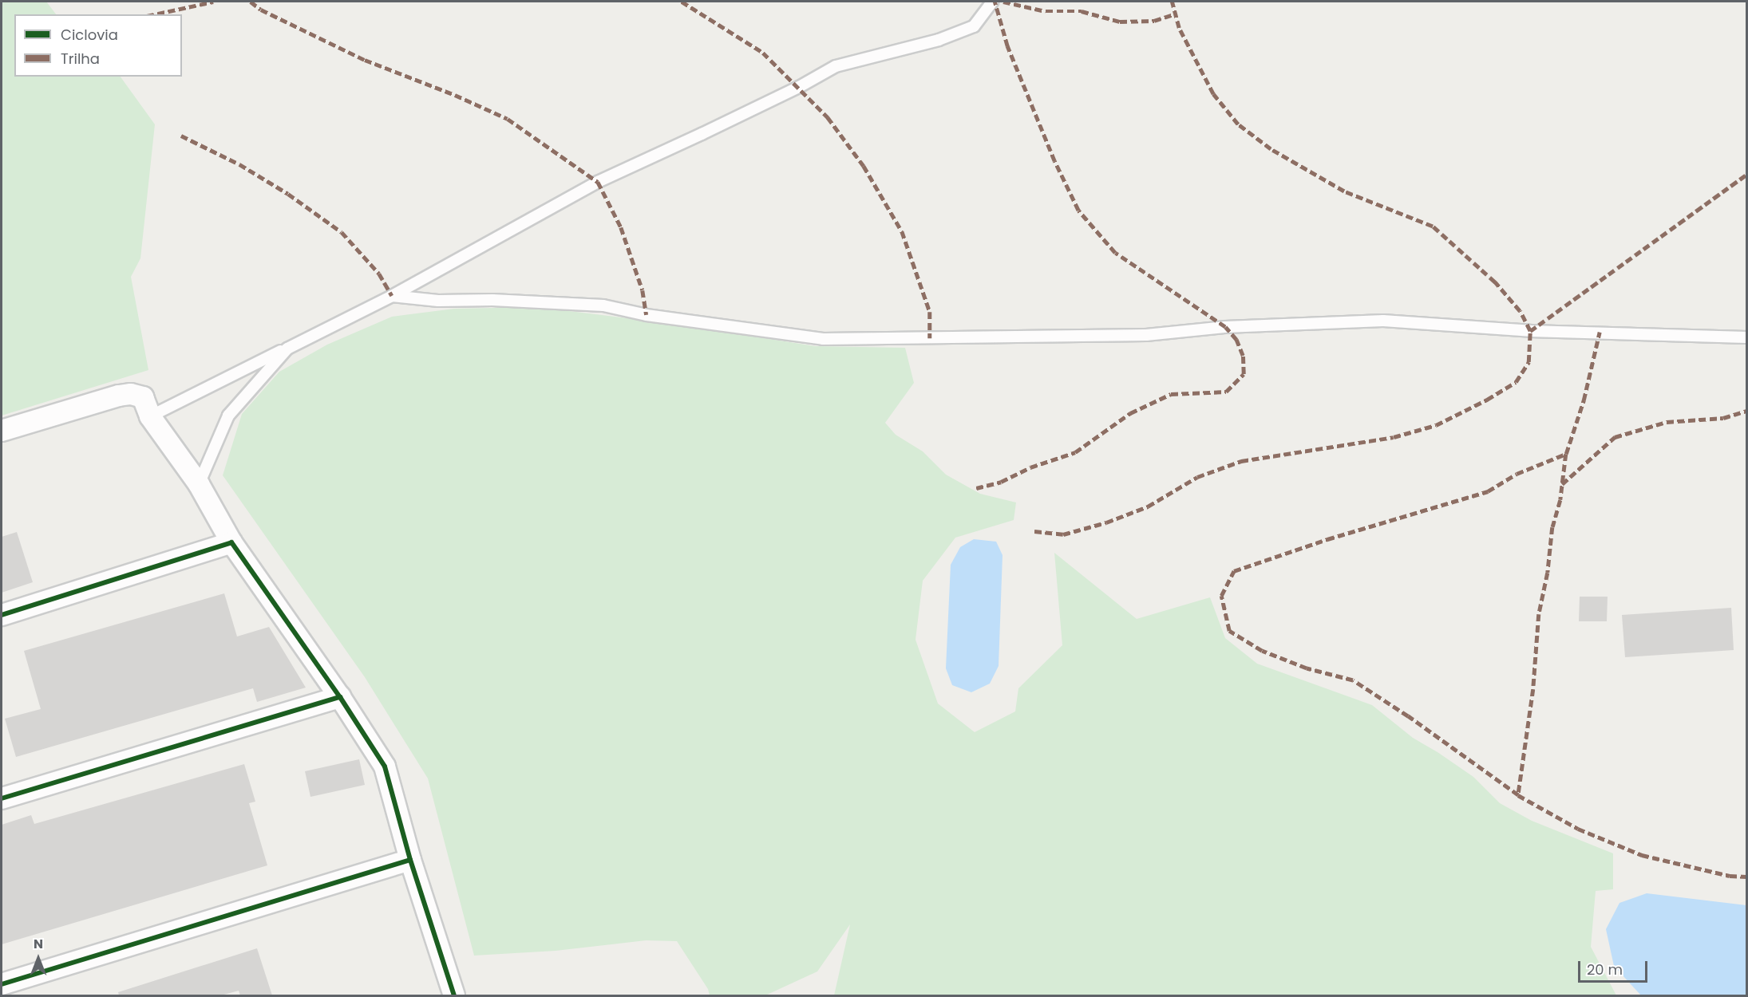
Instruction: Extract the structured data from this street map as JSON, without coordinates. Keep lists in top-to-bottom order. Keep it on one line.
{"legend":["Ciclovia","Trilha"],"scale_bar":"20 m","north":"top"}
